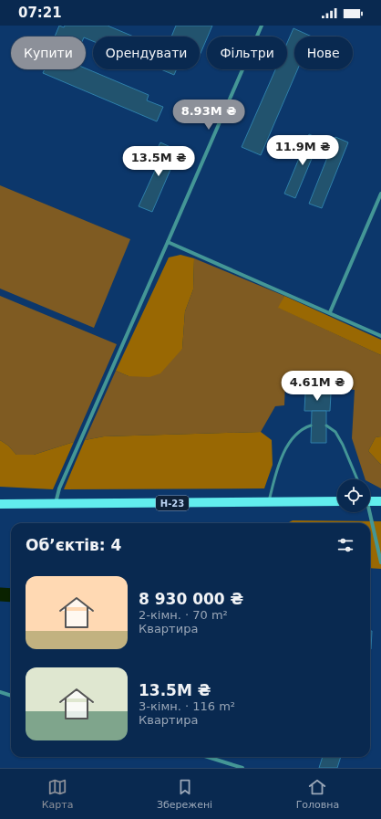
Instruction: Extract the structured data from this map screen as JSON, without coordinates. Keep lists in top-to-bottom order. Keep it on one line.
{"streets":{"main road":["Н-23"]},"page":{"status":"07:21","chip":["Купити","Орендувати","Фільтри","Нове"],"price":["8.93M ₴","11.9M ₴","13.5M ₴","4.61M ₴"],"heading":"Об’єктів: 4","list":[{"name":"8 930 000 ₴","note":"2-кімн. · 70 m² · Квартира"},{"name":"13.5M ₴","note":"3-кімн. · 116 m² · Квартира"}],"tabs":["Карта","Збережені","Головна"]}}
